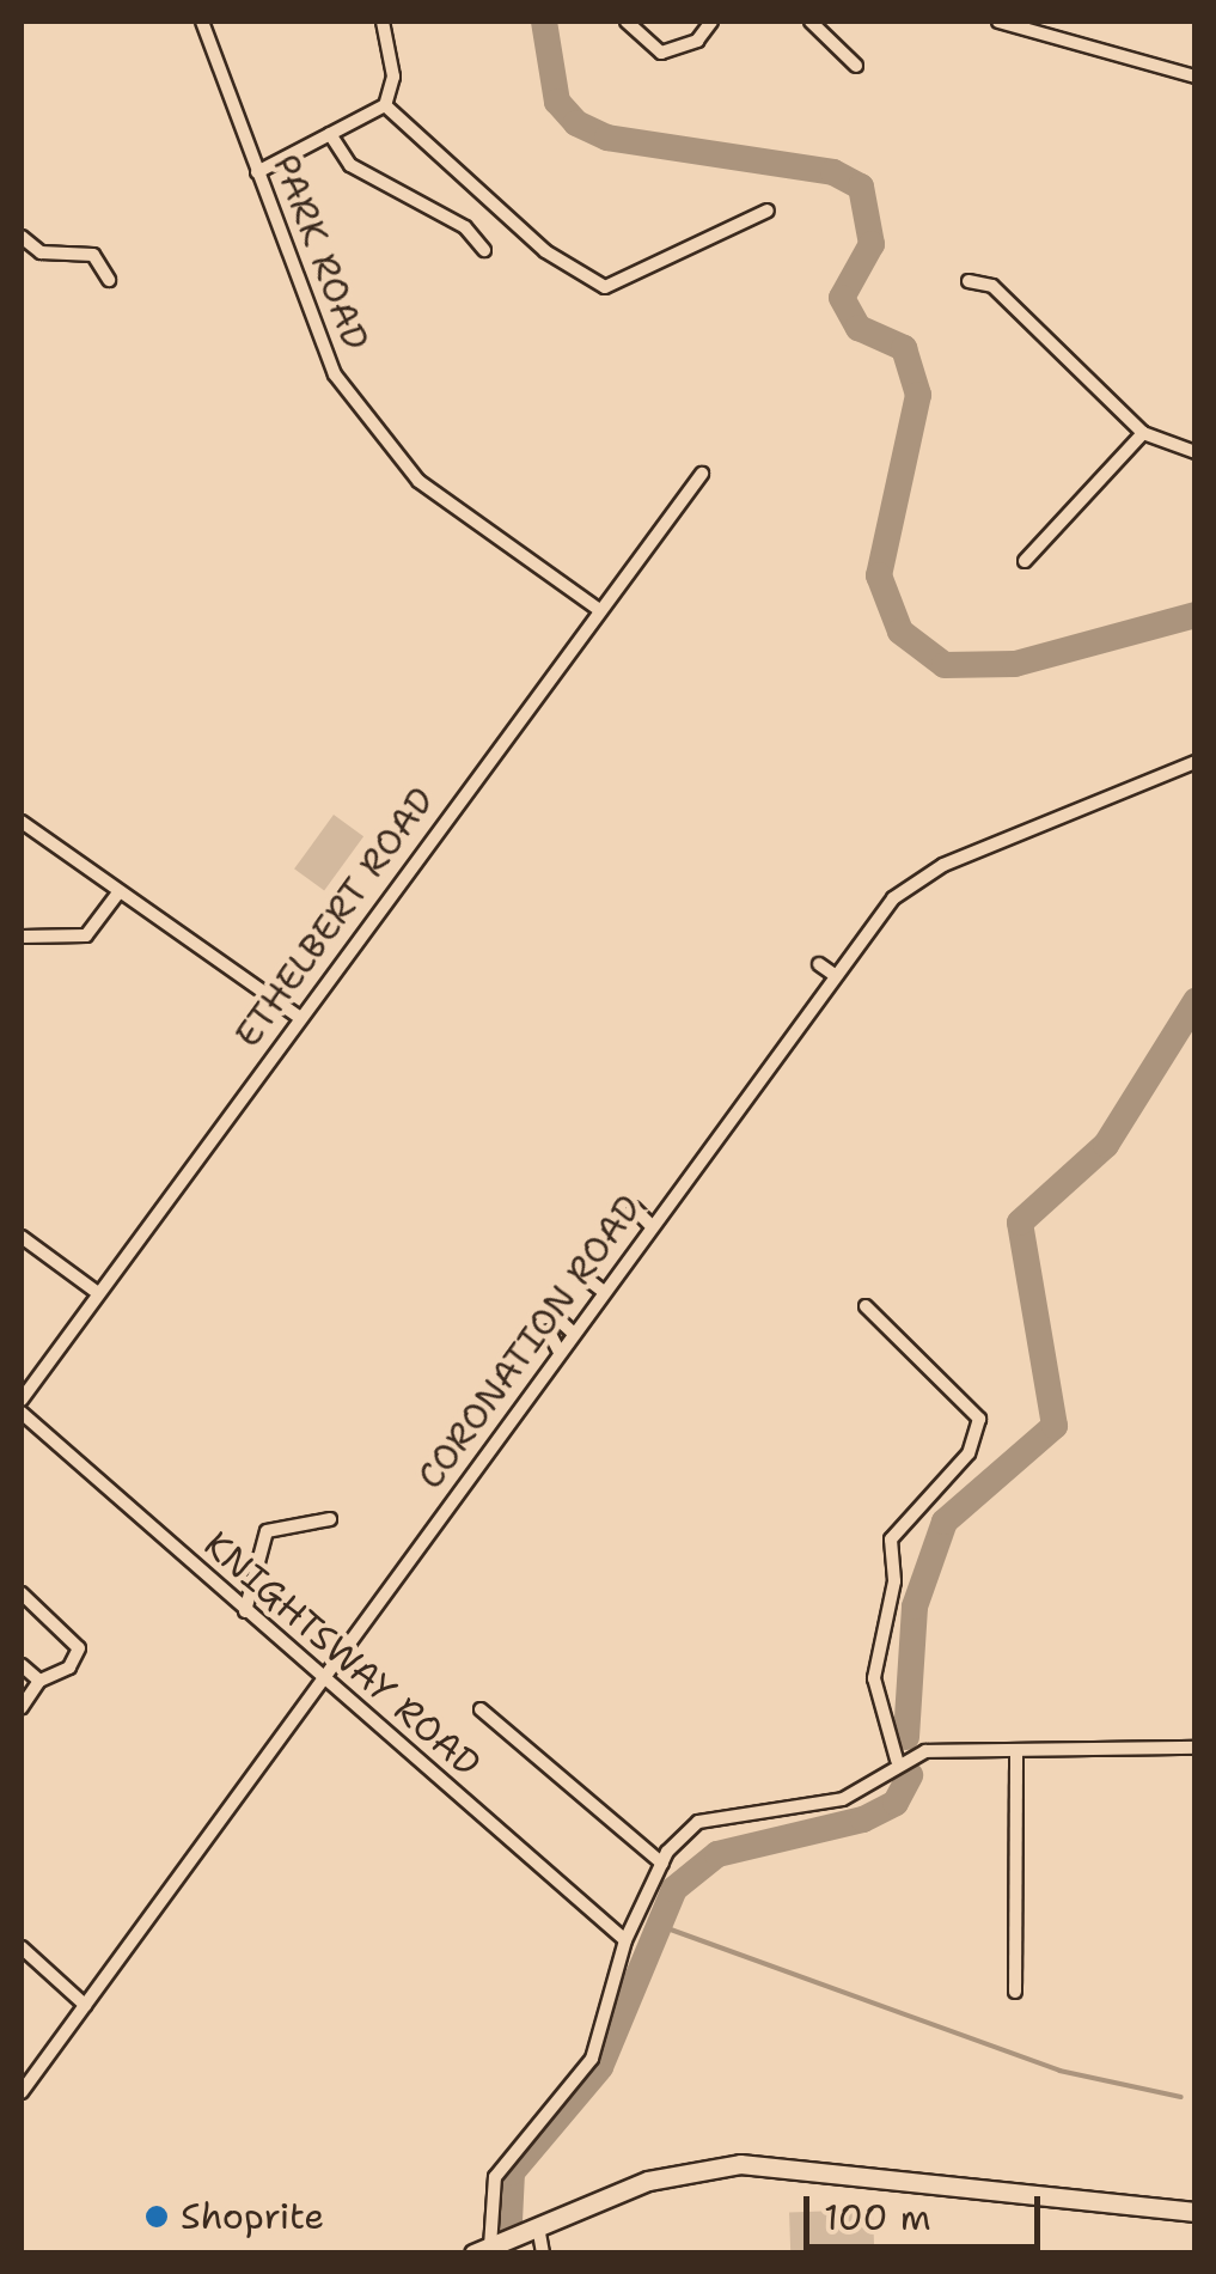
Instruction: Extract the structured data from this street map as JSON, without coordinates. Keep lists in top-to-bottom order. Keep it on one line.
{"streets":{"street":["PARK ROAD","ETHELBERT ROAD","CORONATION ROAD","KNIGHTSWAY ROAD"]},"crossings":[["PARK ROAD","ETHELBERT ROAD"],["CORONATION ROAD","KNIGHTSWAY ROAD"]],"places":["Shoprite"],"scale_bar":"100 m"}
